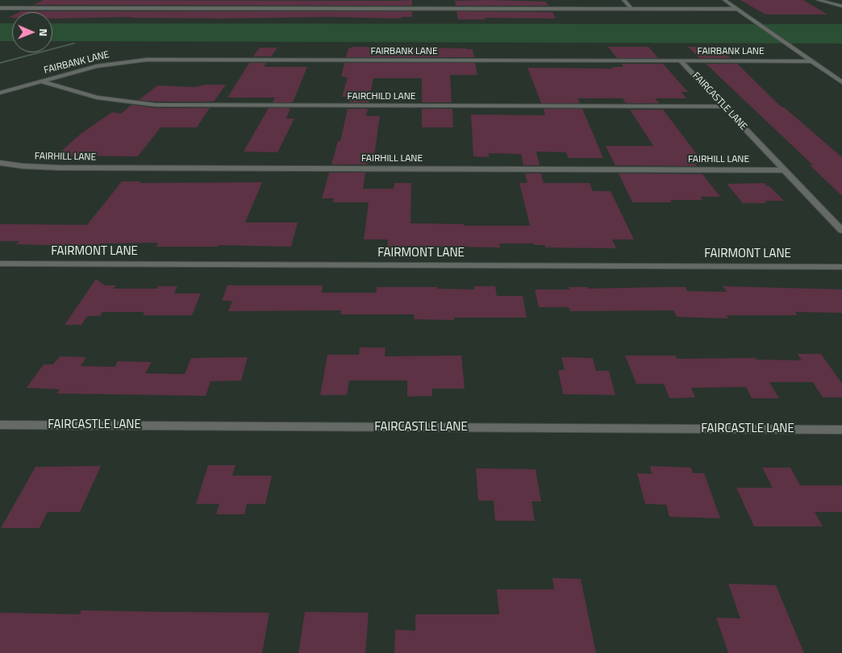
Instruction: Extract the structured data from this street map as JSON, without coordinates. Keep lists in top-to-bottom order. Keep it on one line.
{"streets":{"street":["FAIRBANK LANE","FAIRCHILD LANE","FAIRCASTLE LANE","FAIRHILL LANE","FAIRMONT LANE"]},"crossings":[["FAIRBANK LANE","FAIRCHILD LANE"],["FAIRBANK LANE","FAIRCASTLE LANE"],["FAIRCHILD LANE","FAIRCASTLE LANE"],["FAIRCASTLE LANE","FAIRHILL LANE"]],"north":"right"}
